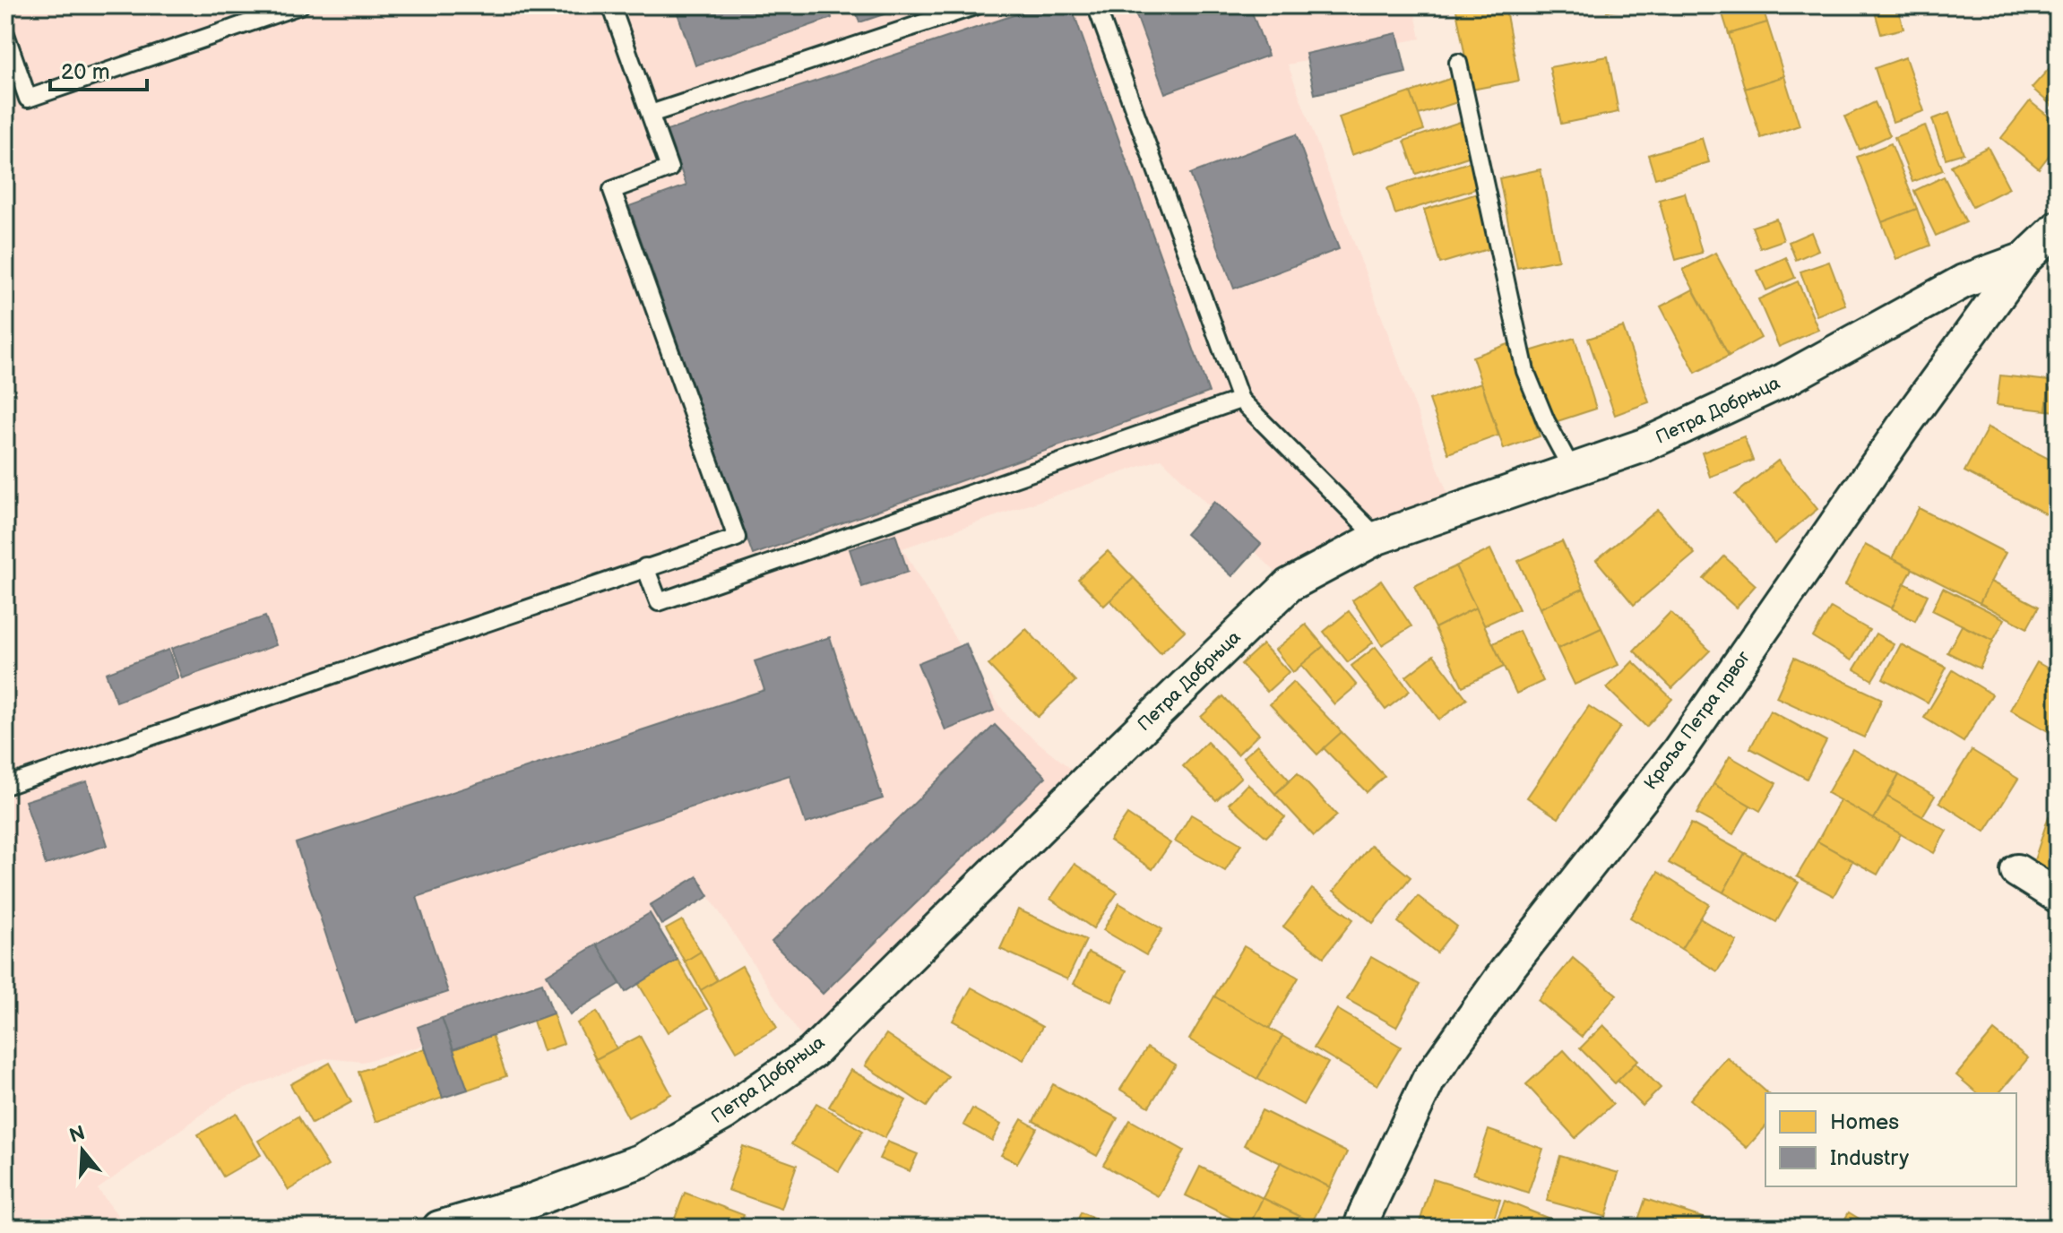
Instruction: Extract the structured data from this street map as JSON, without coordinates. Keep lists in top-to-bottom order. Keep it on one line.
{"streets":{"street":["Петра Добрњца","Краља Петра првог"]},"crossings":[["Петра Добрњца","Краља Петра првог"]],"legend":["Homes","Industry"],"scale_bar":"20 m","north":"top"}
